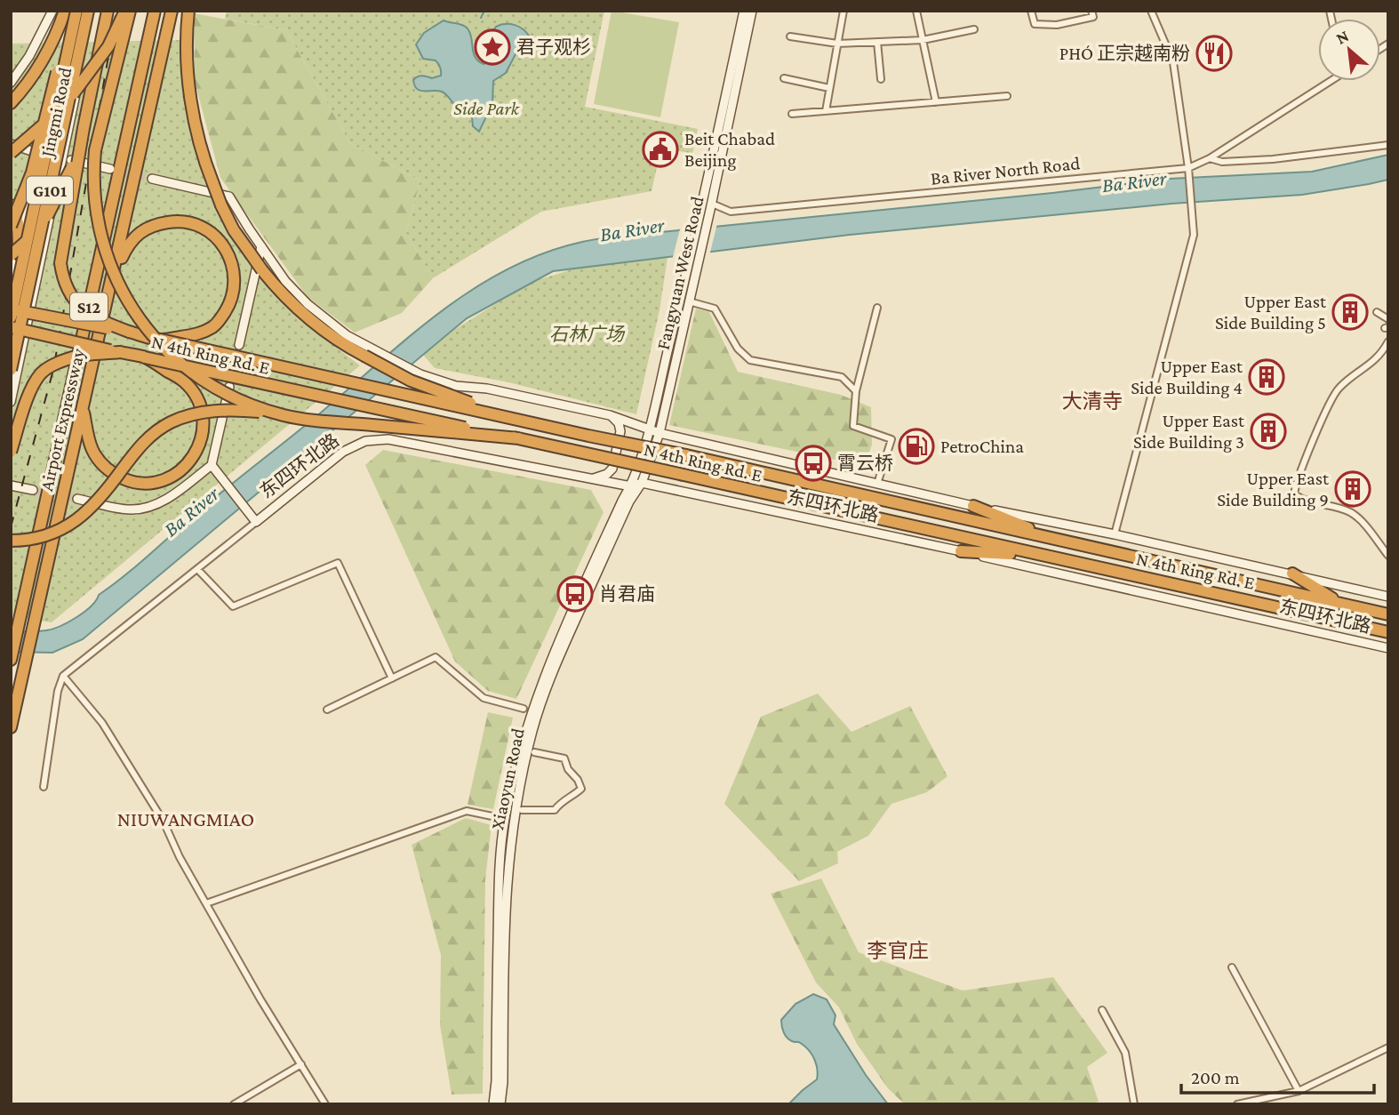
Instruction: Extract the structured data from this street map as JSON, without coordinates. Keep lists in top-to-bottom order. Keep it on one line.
{"streets":{"highway":["G101","S12","N 4th Ring Rd. E","Airport Expressway"],"street":["Jingmi Road","Ba River North Road","Fangyuan West Road","东四环北路","Xiaoyun Road"]},"crossings":[["Jingmi Road","G101"],["Ba River North Road","Fangyuan West Road"],["Fangyuan West Road","东四环北路"],["Fangyuan West Road","Xiaoyun Road"],["东四环北路","Xiaoyun Road"]],"districts":["大清寺","NIUWANGMIAO","李官庄"],"water":["Ba River"],"parks":["Side Park","石林广场"],"places":{"place":["君子观杉"],"restaurant":["PHÓ 正宗越南粉"],"public building":["Beit Chabad Beijing"],"building":["Upper East Side Building 5","Upper East Side Building 4","Upper East Side Building 3","Upper East Side Building 9"],"fuel station":["PetroChina"],"bus stop":["霄云桥","肖君庙"]},"scale_bar":"200 m","north":"top left"}
